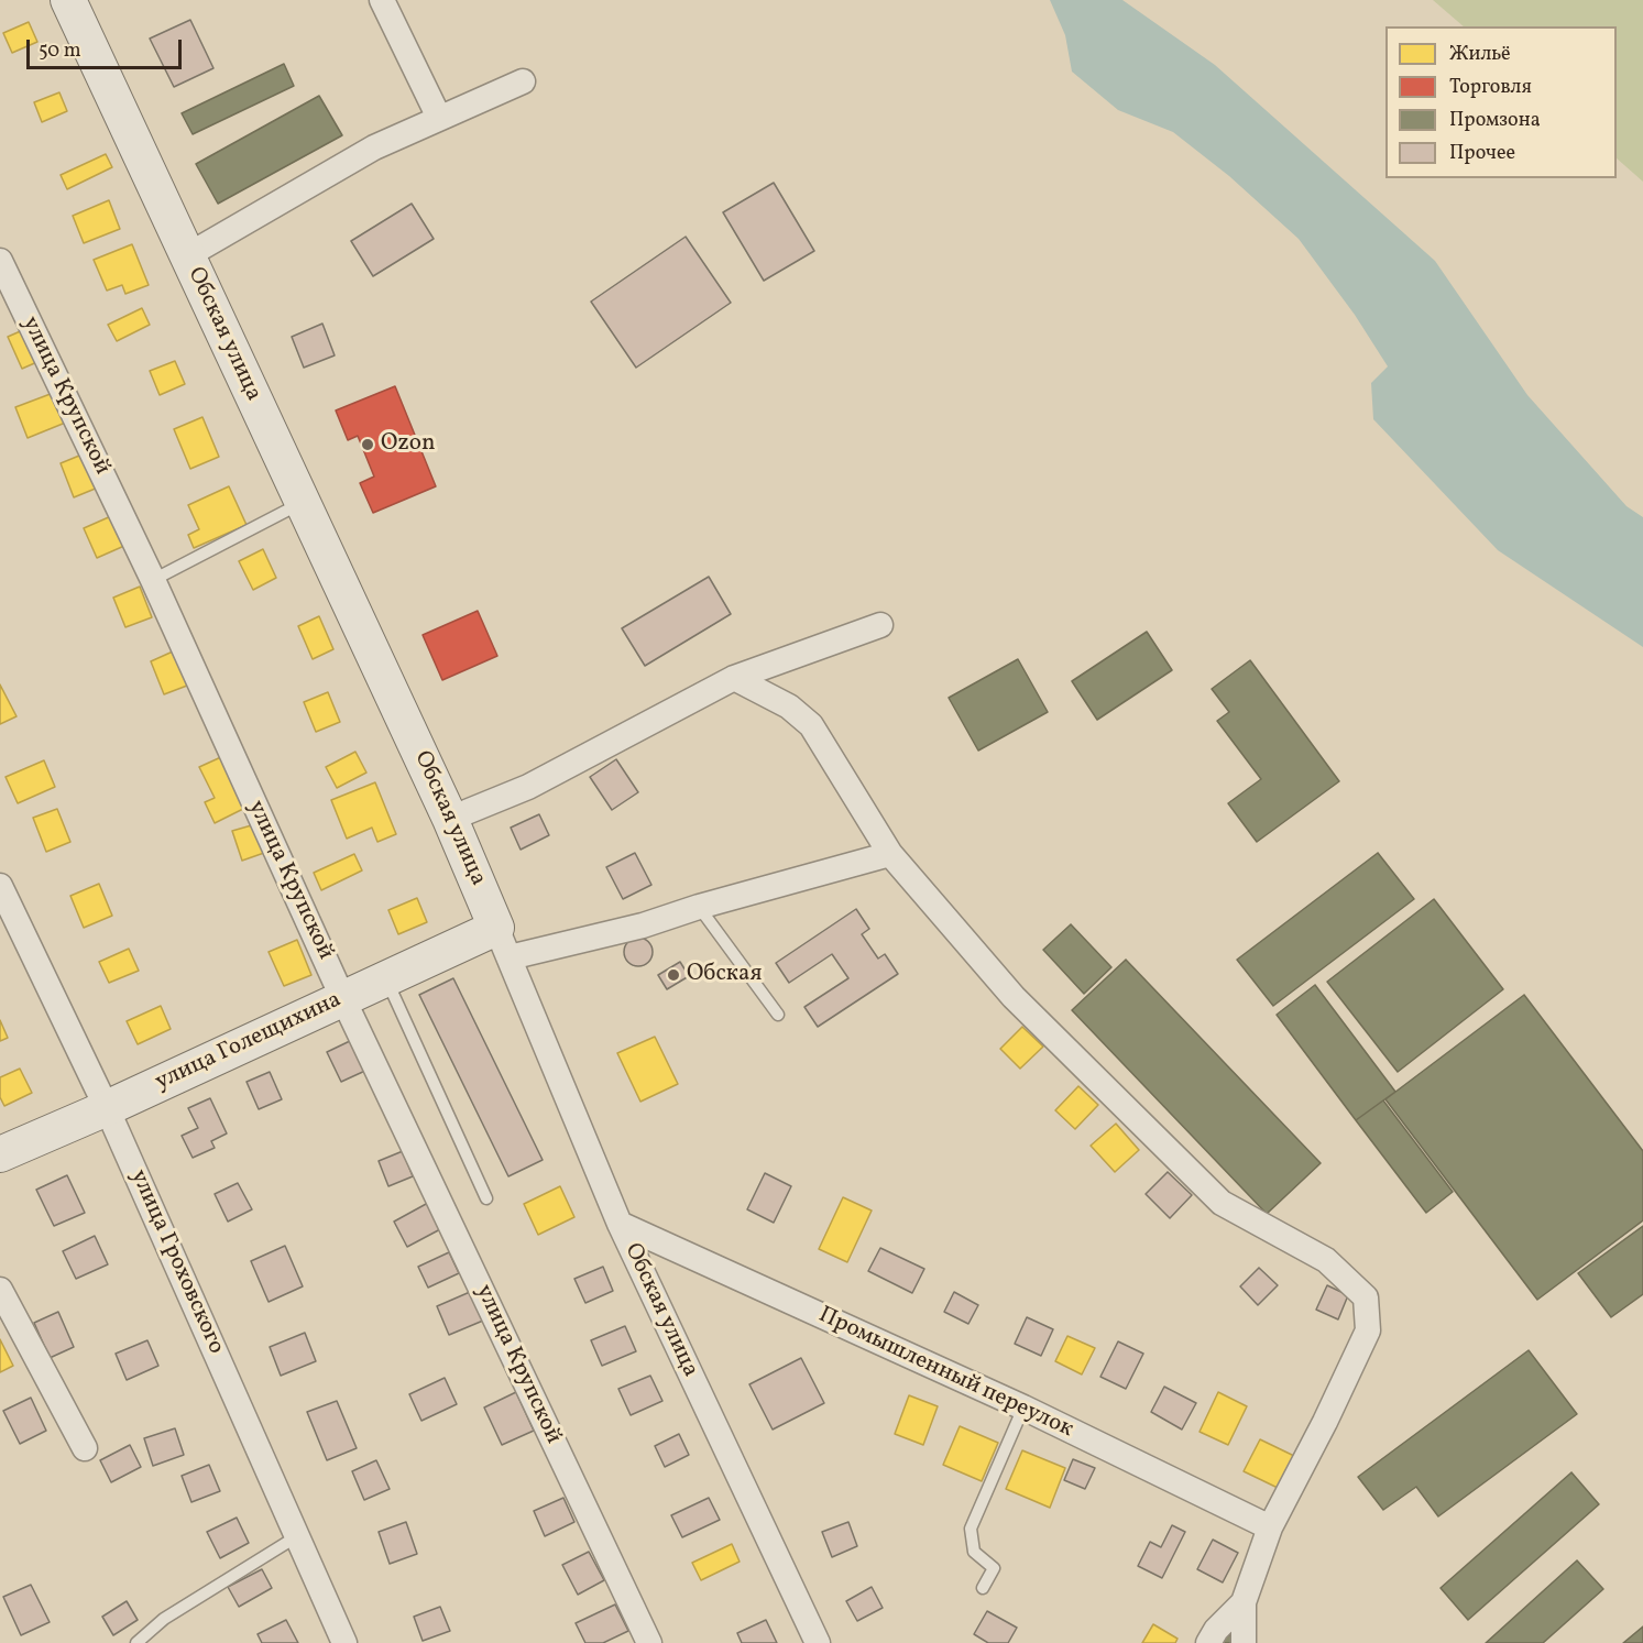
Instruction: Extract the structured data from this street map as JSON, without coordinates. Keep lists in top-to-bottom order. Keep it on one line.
{"streets":{"street":["Обская улица","улица Крупской","улица Голещихина","улица Гроховского","Промышленный переулок"]},"crossings":[["Обская улица","улица Голещихина"],["Обская улица","Промышленный переулок"],["улица Крупской","улица Голещихина"],["улица Голещихина","улица Гроховского"]],"places":["Ozon","Обская"],"legend":["Жильё","Торговля","Промзона","Прочее"],"scale_bar":"50 m"}
